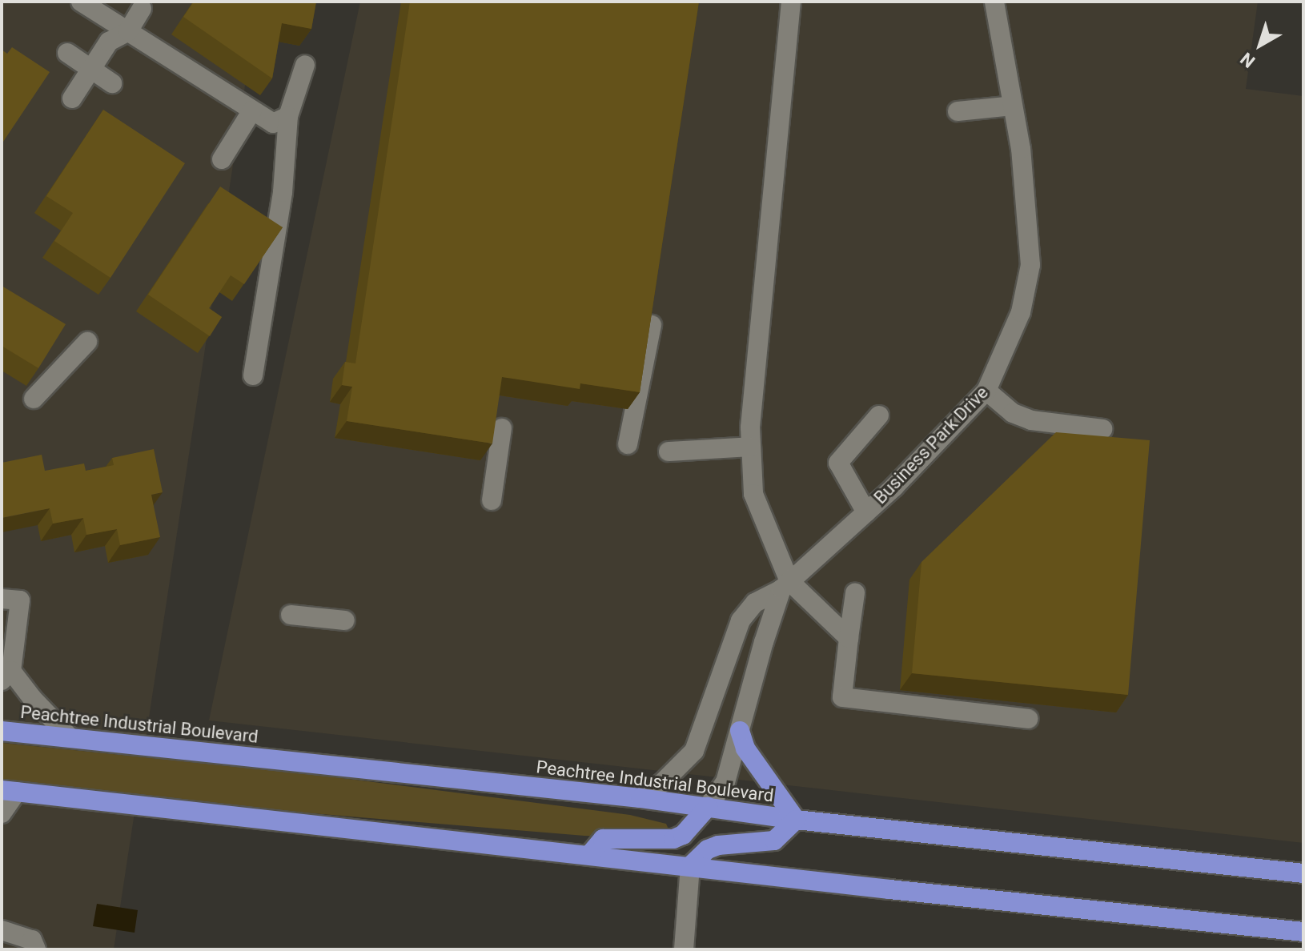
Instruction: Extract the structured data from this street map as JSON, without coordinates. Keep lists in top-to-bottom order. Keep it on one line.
{"streets":{"highway":["Peachtree Industrial Boulevard"],"street":["Business Park Drive"]},"crossings":[["Business Park Drive","Peachtree Industrial Boulevard"]],"north":"bottom left"}
